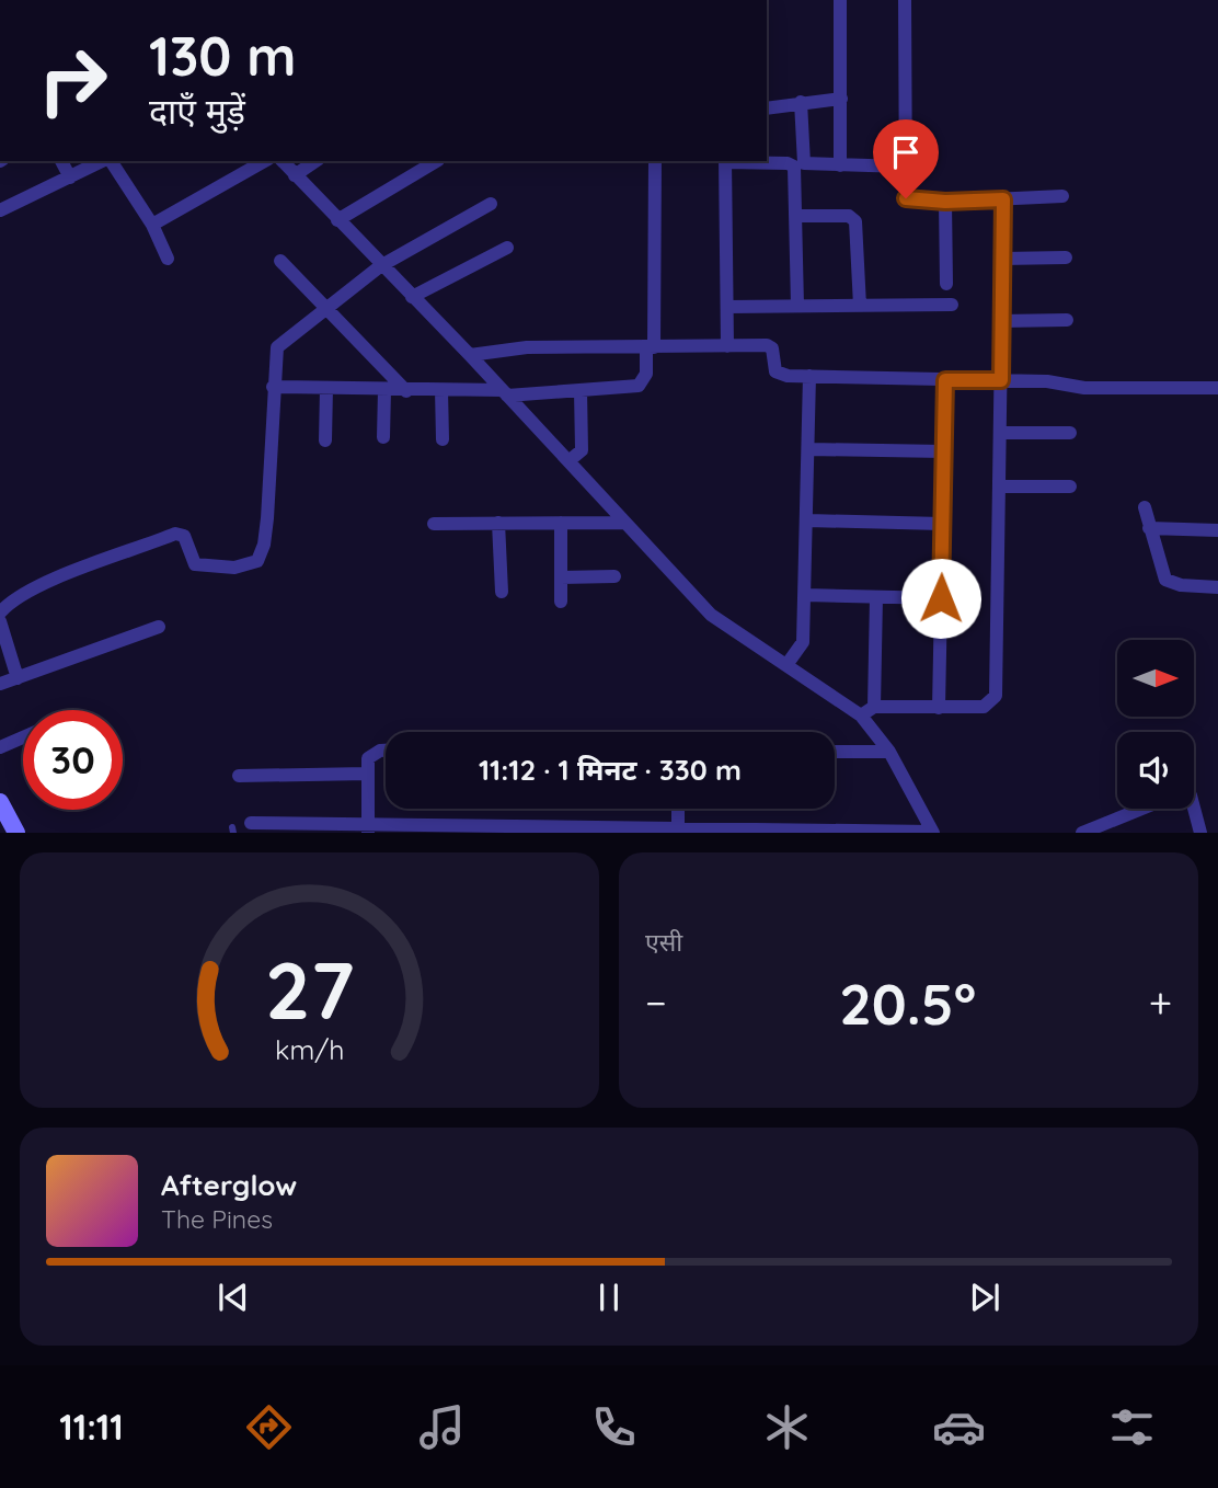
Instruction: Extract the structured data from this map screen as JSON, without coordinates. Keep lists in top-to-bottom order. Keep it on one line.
{"north":"right","page":{"turn":["130 m","दाएँ मुड़ें"],"limit":"30","trip":"11:12 · 1 मिनट · 330 m","tile":"एसी","heat":["−","20.5°","+"],"song":["Afterglow","The Pines"],"tabs":"11:11","gauge":["27","km/h"]}}
